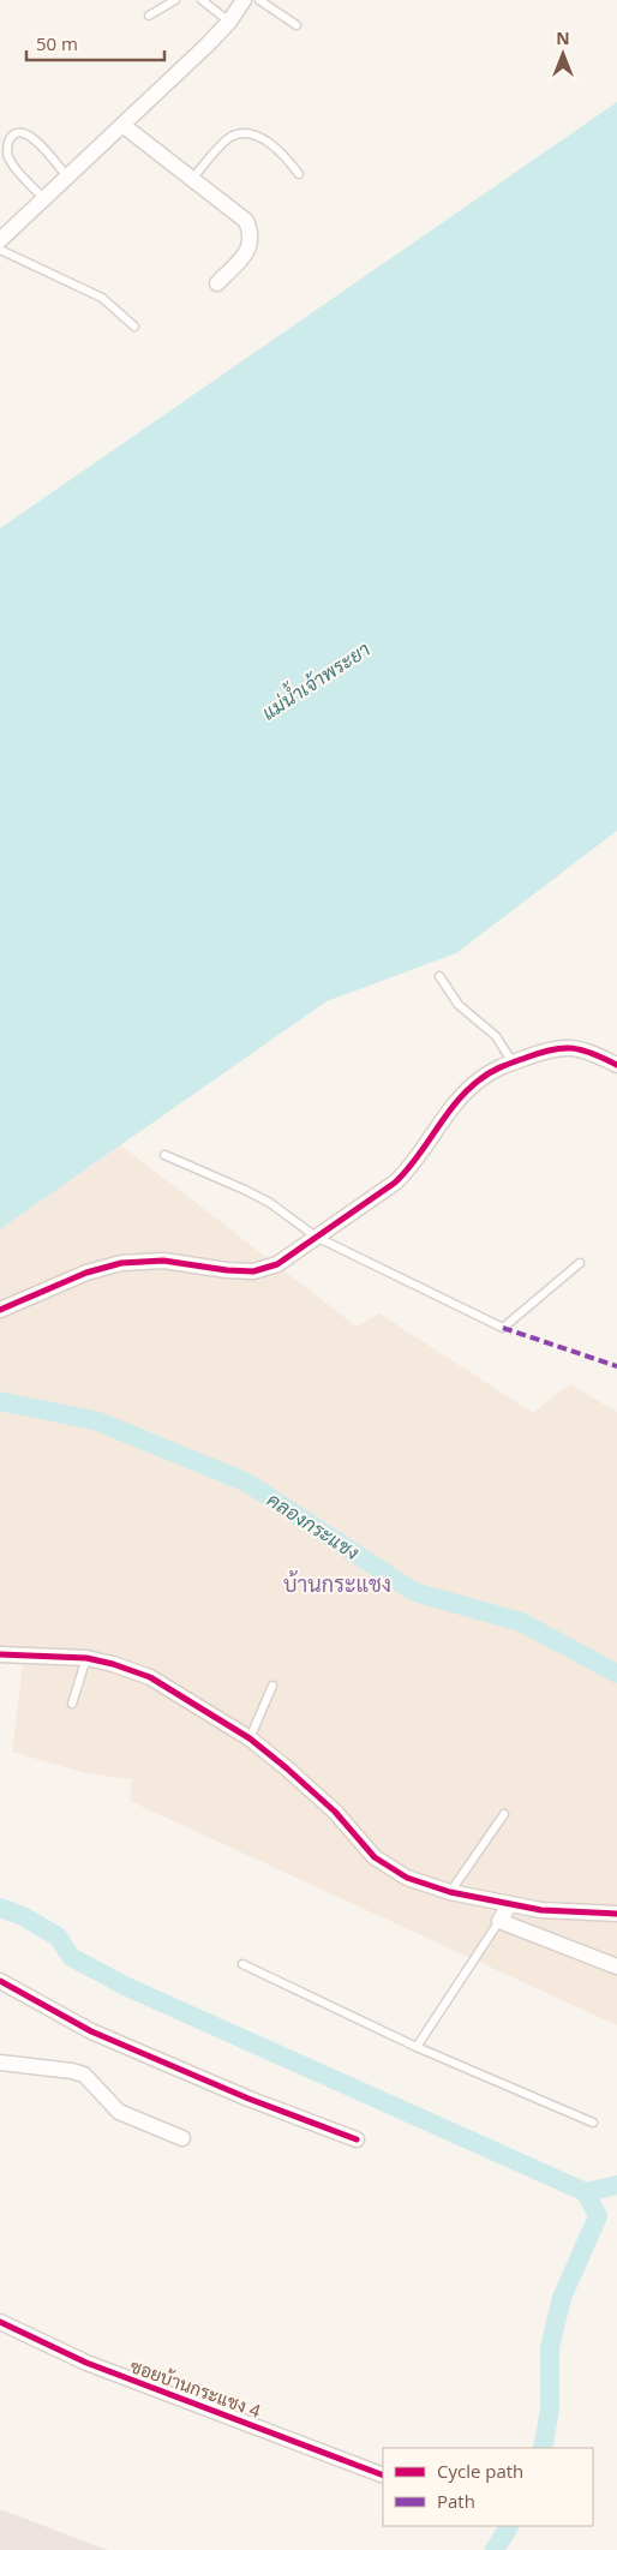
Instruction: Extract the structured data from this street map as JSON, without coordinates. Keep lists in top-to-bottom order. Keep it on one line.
{"streets":{"street":["ซอยบ้านกระแชง 4"]},"districts":["บ้านกระแชง"],"water":["แม่น้ำเจ้าพระยา","คลองกระแชง"],"legend":["Cycle path","Path"],"scale_bar":"50 m","north":"top"}
